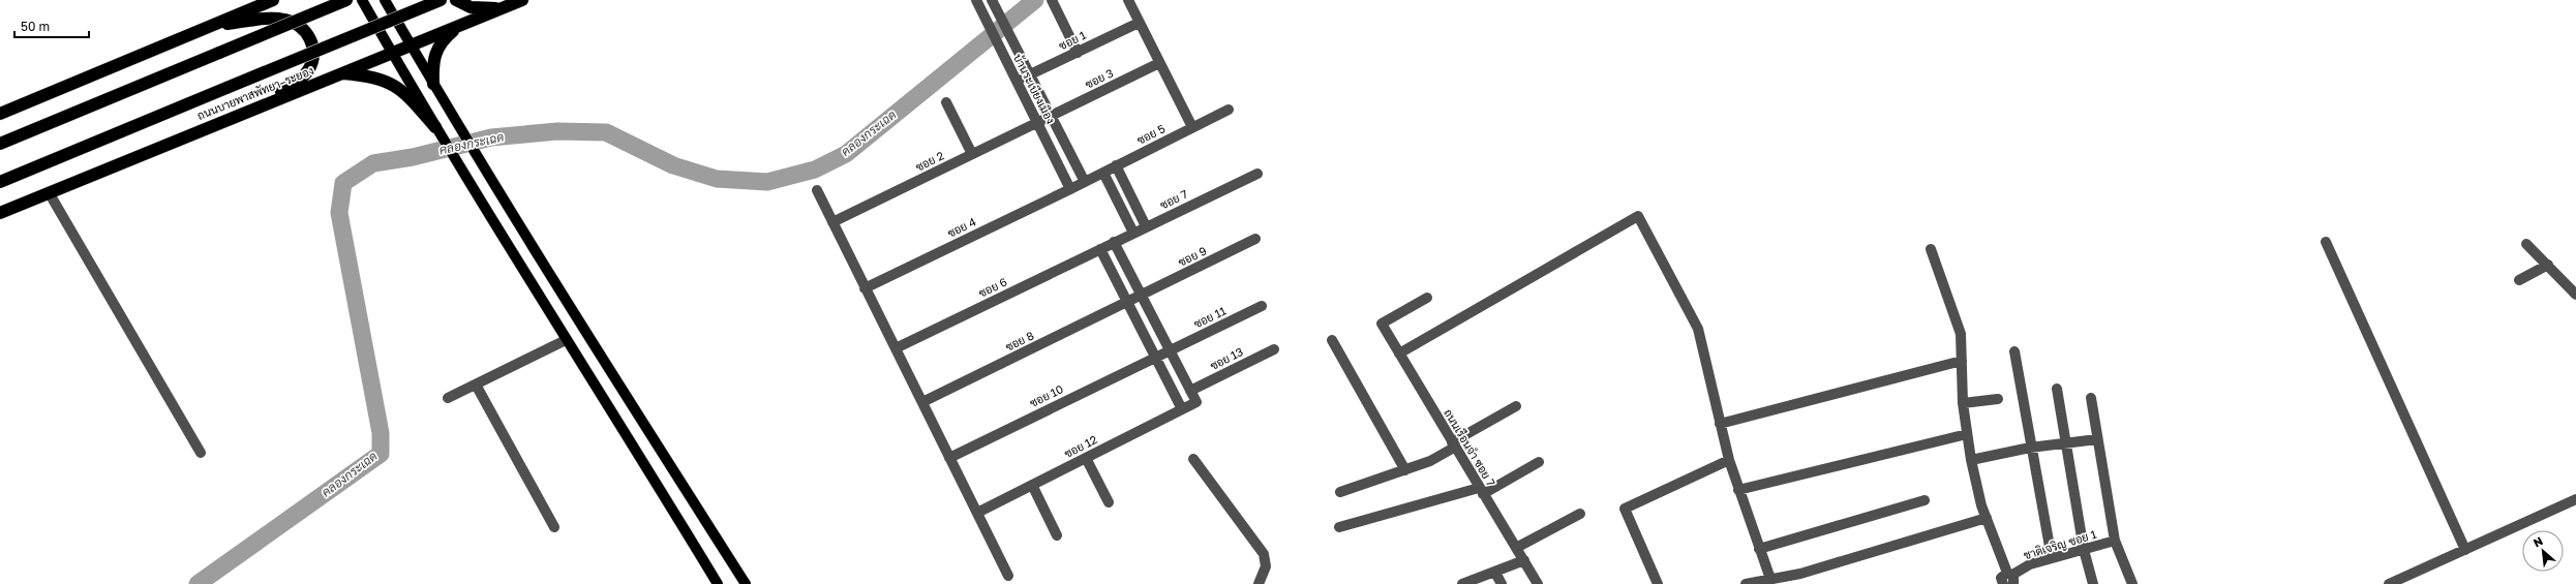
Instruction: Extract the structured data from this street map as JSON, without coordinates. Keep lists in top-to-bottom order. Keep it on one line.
{"streets":{"highway":["ถนนบายพาสพัทยา–ระยอง"],"street":["ซอย 1","ซอย 3","บ้านระเบียงเมือง","ซอย 5","ซอย 2","ซอย 7","ซอย 4","ซอย 9","ซอย 6","ซอย 11","ซอย 8","ซอย 13","ซอย 10","ซอย 12","ถนนเรือนจำ ซอย 7","ชาติเจริญ ซอย 1"]},"crossings":[["ซอย 1","บ้านระเบียงเมือง"],["ซอย 3","บ้านระเบียงเมือง"],["ซอย 3","ซอย 2"],["บ้านระเบียงเมือง","ซอย 5"],["บ้านระเบียงเมือง","ซอย 2"],["บ้านระเบียงเมือง","ซอย 4"],["ซอย 5","ซอย 4"],["ซอย 7","ซอย 6"],["ซอย 9","ซอย 8"],["ซอย 11","ซอย 10"],["ซอย 13","ซอย 12"]],"water":["คลองกระเฉด"],"scale_bar":"50 m","north":"top left"}
